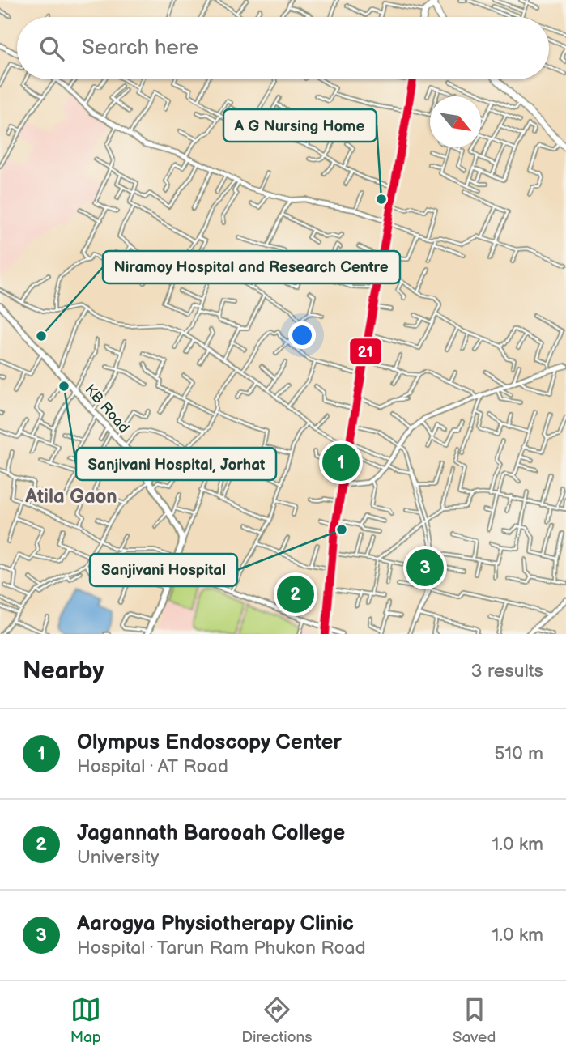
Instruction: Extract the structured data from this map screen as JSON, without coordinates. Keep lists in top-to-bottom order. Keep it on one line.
{"streets":{"main road":["KB Road"]},"districts":["Atila Gaon"],"places":["A G Nursing Home","Niramoy Hospital and Research Centre","Sanjivani Hospital, Jorhat","Sanjivani Hospital"],"lines":["transit line 21"],"north":"bottom right","page":{"search":"Search here","pins":["1","3","2"],"heading":["Nearby","3 results"],"list":[{"mark":"1","name":"Olympus Endoscopy Center","note":"Hospital · AT Road","value":"510 m"},{"mark":"2","name":"Jagannath Barooah College","note":"University","value":"1.0 km"},{"mark":"3","name":"Aarogya Physiotherapy Clinic","note":"Hospital · Tarun Ram Phukon Road","value":"1.0 km"}],"nav":["Map","Directions","Saved"]}}
